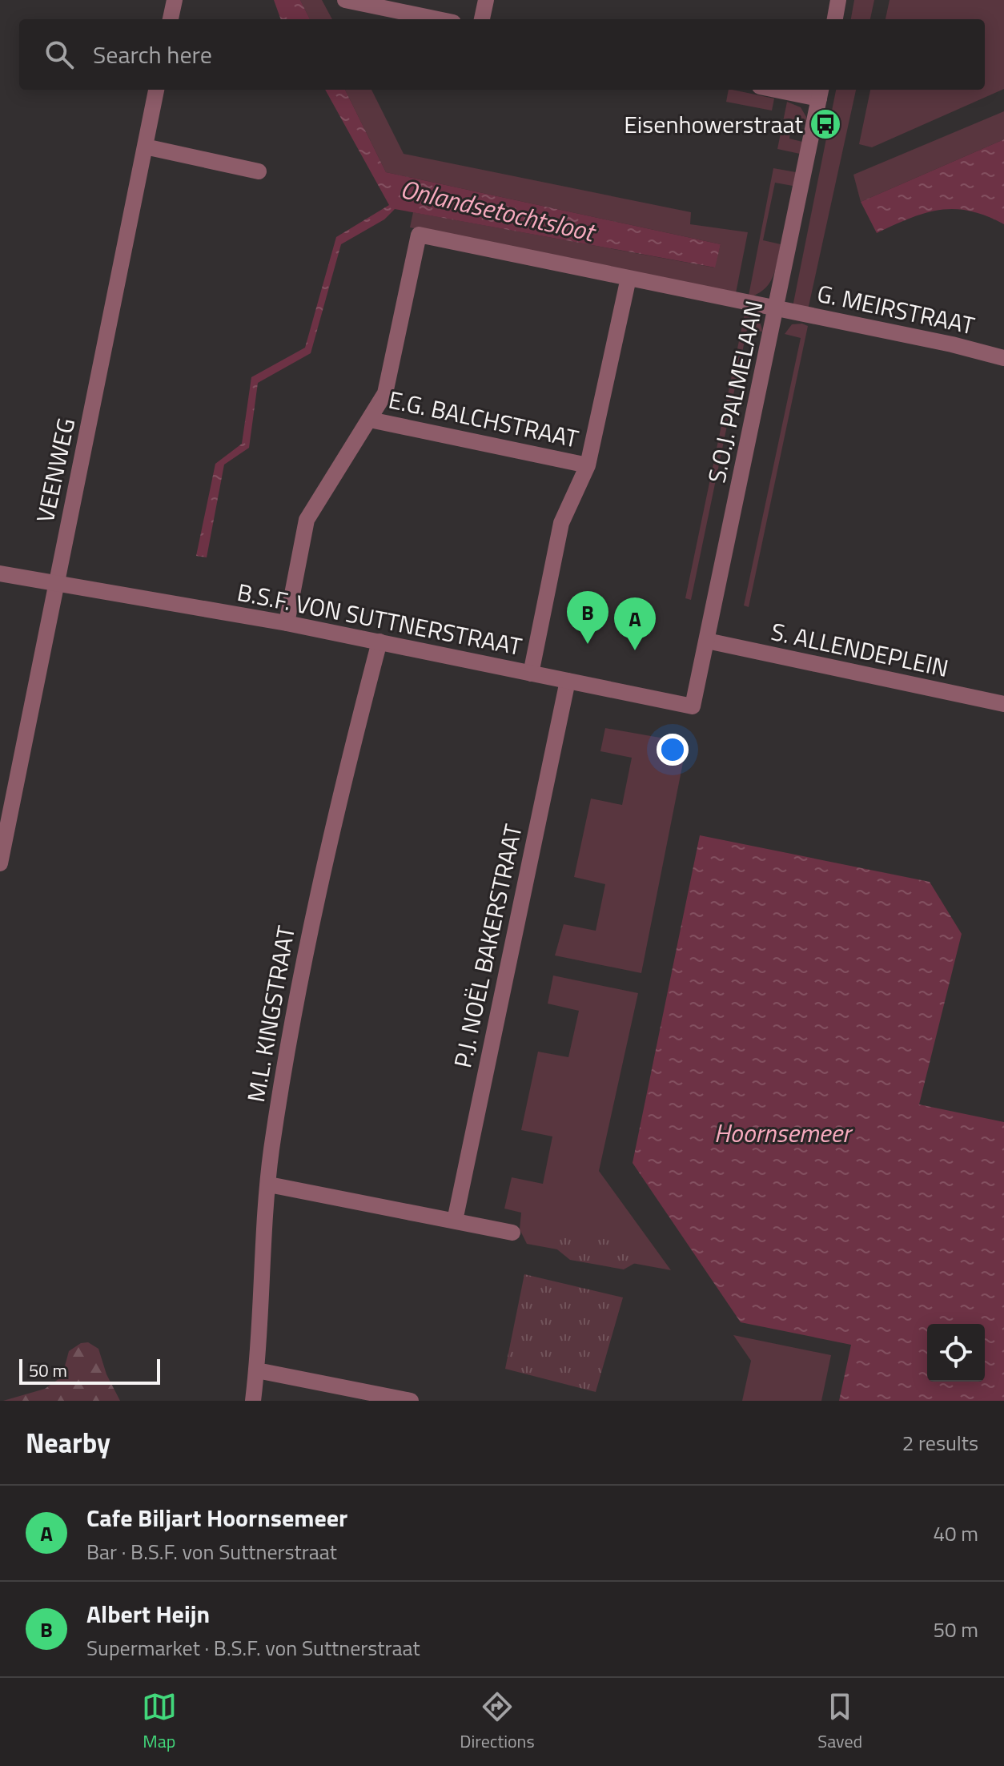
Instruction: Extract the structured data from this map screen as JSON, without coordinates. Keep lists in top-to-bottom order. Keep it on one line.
{"streets":{"street":["G. MEIRSTRAAT","S.O.J. PALMELAAN","E.G. BALCHSTRAAT","VEENWEG","B.S.F. VON SUTTNERSTRAAT","S. ALLENDEPLEIN","P.J. NOËL BAKERSTRAAT","M.L. KINGSTRAAT"]},"crossings":[["G. MEIRSTRAAT","S.O.J. PALMELAAN"],["G. MEIRSTRAAT","E.G. BALCHSTRAAT"],["S.O.J. PALMELAAN","E.G. BALCHSTRAAT"],["S.O.J. PALMELAAN","B.S.F. VON SUTTNERSTRAAT"],["S.O.J. PALMELAAN","S. ALLENDEPLEIN"],["E.G. BALCHSTRAAT","B.S.F. VON SUTTNERSTRAAT"],["VEENWEG","B.S.F. VON SUTTNERSTRAAT"],["B.S.F. VON SUTTNERSTRAAT","P.J. NOËL BAKERSTRAAT"],["B.S.F. VON SUTTNERSTRAAT","M.L. KINGSTRAAT"]],"water":["Onlandsetochtsloot","Hoornsemeer"],"places":{"bus stop":["Eisenhowerstraat"]},"scale_bar":"50 m","page":{"search":"Search here","pins":["B","A"],"scale":"50 m","heading":["Nearby","2 results"],"list":[{"mark":"A","name":"Cafe Biljart Hoornsemeer","note":"Bar · B.S.F. von Suttnerstraat","value":"40 m"},{"mark":"B","name":"Albert Heijn","note":"Supermarket · B.S.F. von Suttnerstraat","value":"50 m"}],"nav":["Map","Directions","Saved"]}}
